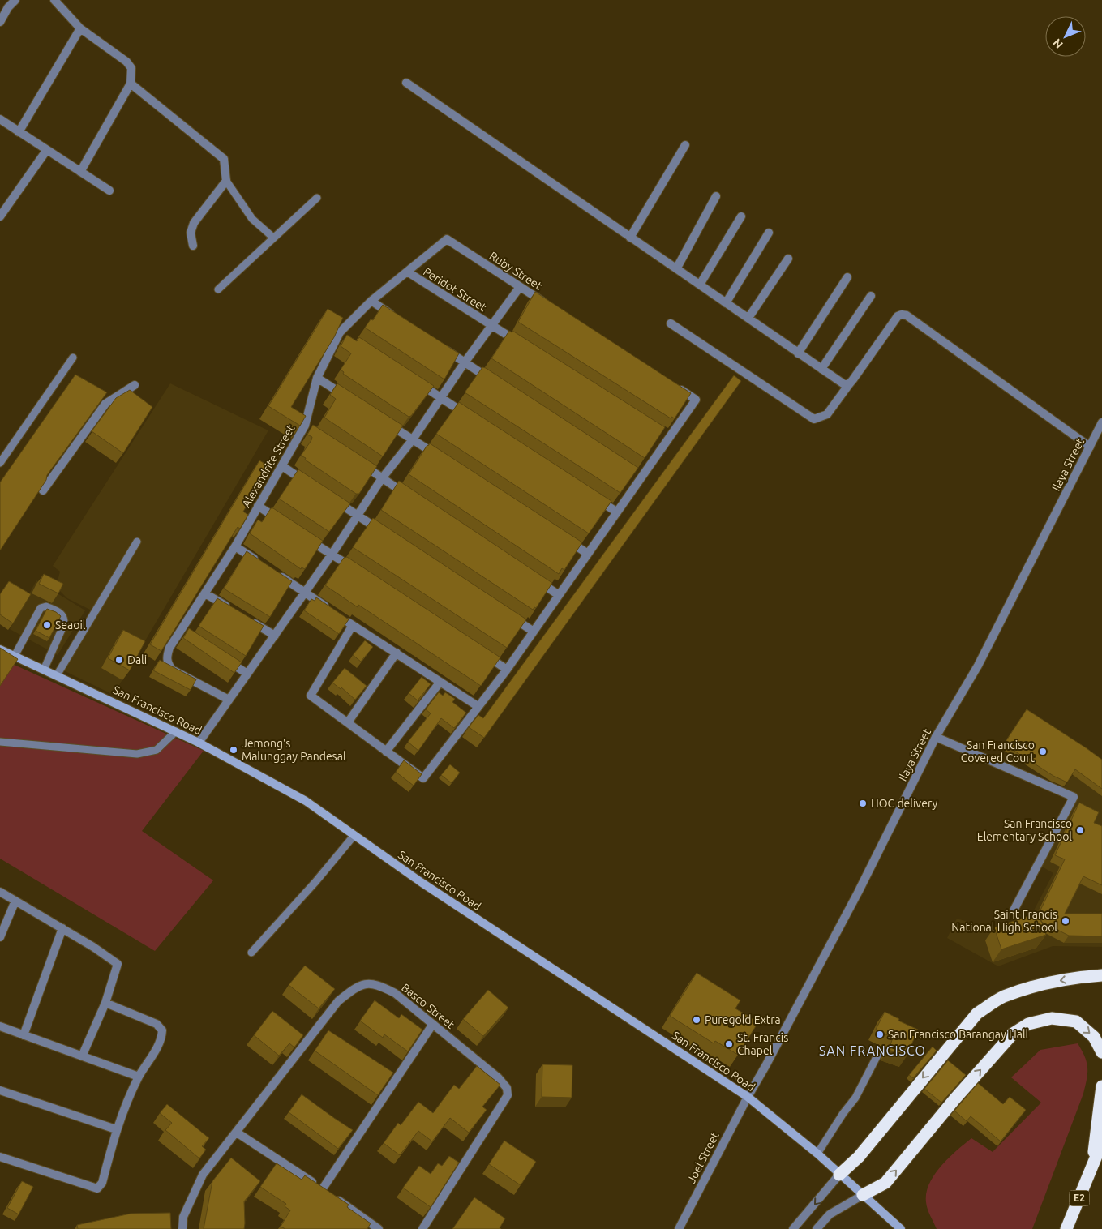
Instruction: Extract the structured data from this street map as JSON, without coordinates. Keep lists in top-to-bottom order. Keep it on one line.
{"streets":{"highway":["E2"],"main road":["San Francisco Road"],"street":["Ruby Street","Peridot Street","Ilaya Street","Alexandrite Street","Basco Street","Joel Street"]},"crossings":[["Ruby Street","Alexandrite Street"],["Peridot Street","Alexandrite Street"],["Ilaya Street","San Francisco Road"],["Ilaya Street","Joel Street"],["San Francisco Road","Joel Street"]],"districts":["SAN FRANCISCO"],"places":["Seaoil","Dali","Jemong's Malunggay Pandesal","San Francisco Covered Court","HOC delivery","San Francisco Elementary School","Saint Francis National High School","Puregold Extra","San Francisco Barangay Hall","St. Francis Chapel"],"north":"bottom left"}
